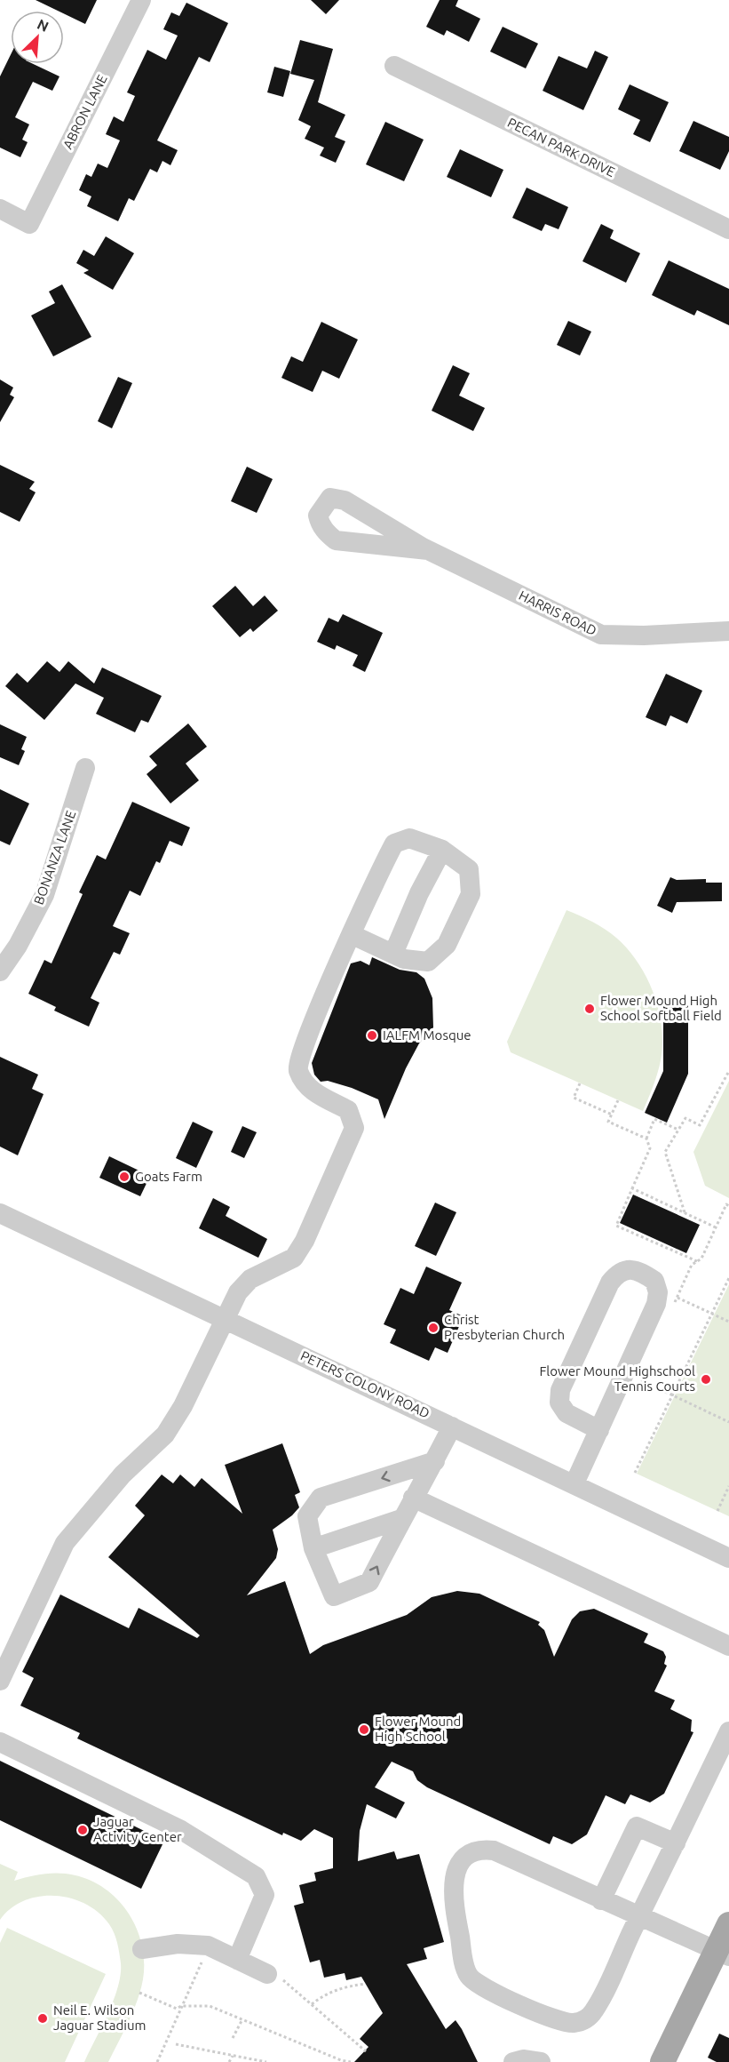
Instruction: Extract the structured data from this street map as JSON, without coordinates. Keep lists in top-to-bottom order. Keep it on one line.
{"streets":{"street":["ABRON LANE","PECAN PARK DRIVE","HARRIS ROAD","BONANZA LANE","PETERS COLONY ROAD"]},"places":["Flower Mound High School Softball Field","IALFM Mosque","Goats Farm","Christ Presbyterian Church","Flower Mound Highschool Tennis Courts","Flower Mound High School","Jaguar Activity Center","Neil E. Wilson Jaguar Stadium"],"north":"top right"}
